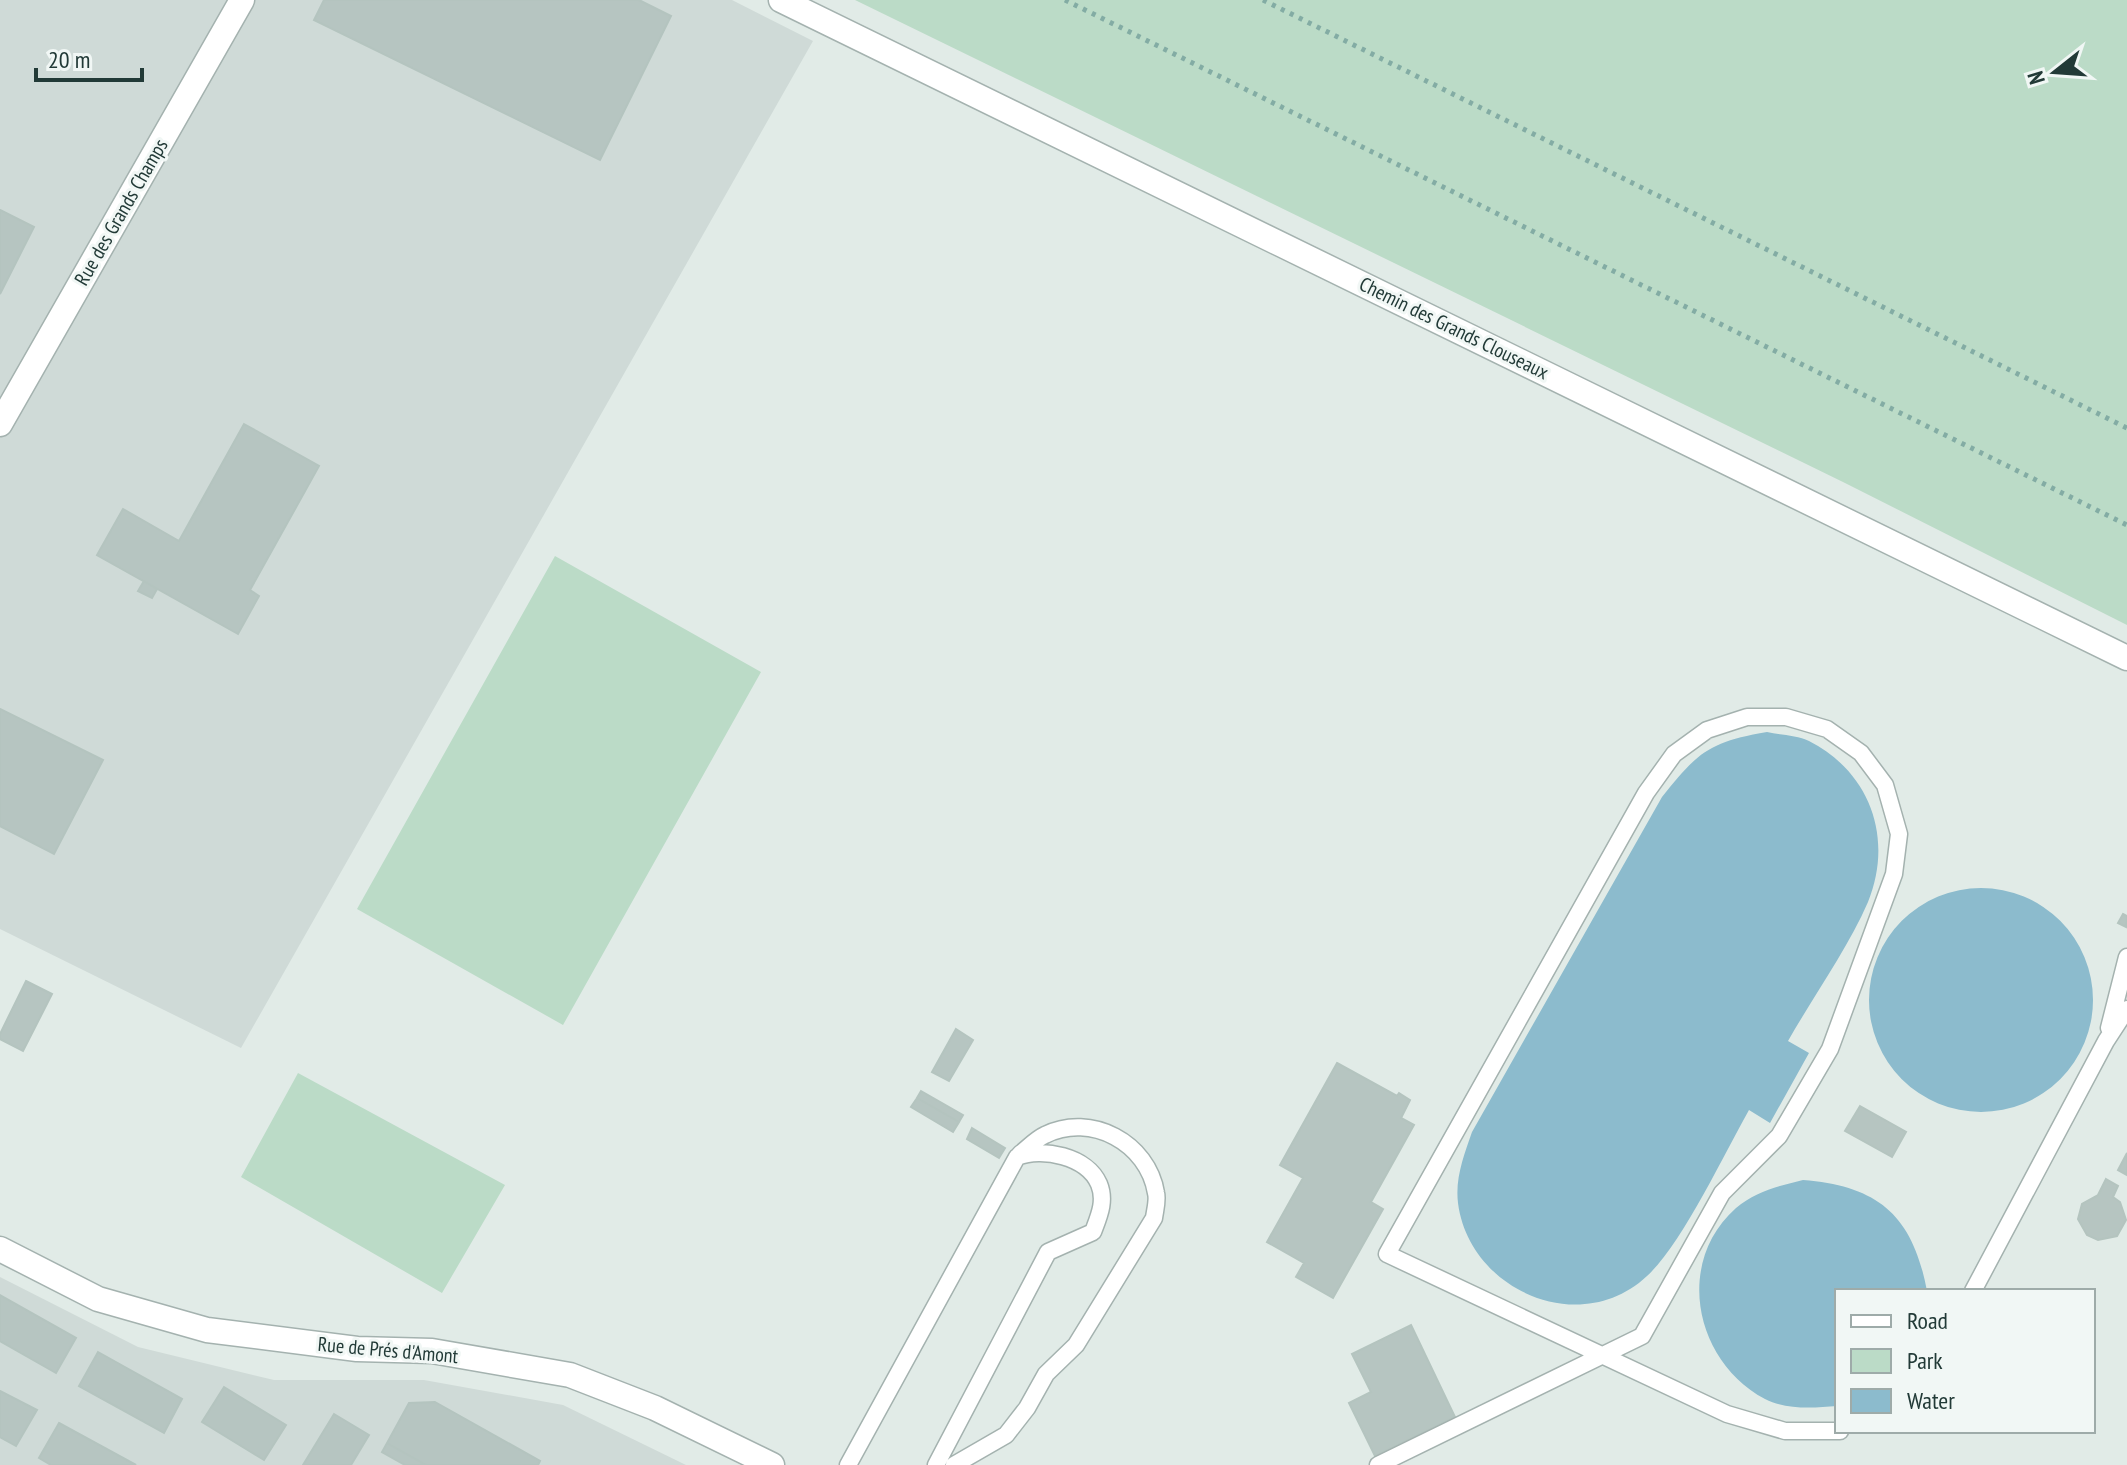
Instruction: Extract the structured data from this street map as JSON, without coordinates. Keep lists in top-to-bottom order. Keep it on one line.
{"streets":{"street":["Rue des Grands Champs","Chemin des Grands Clouseaux","Rue de Prés d'Amont"]},"legend":["Road","Park","Water"],"scale_bar":"20 m","north":"left"}
